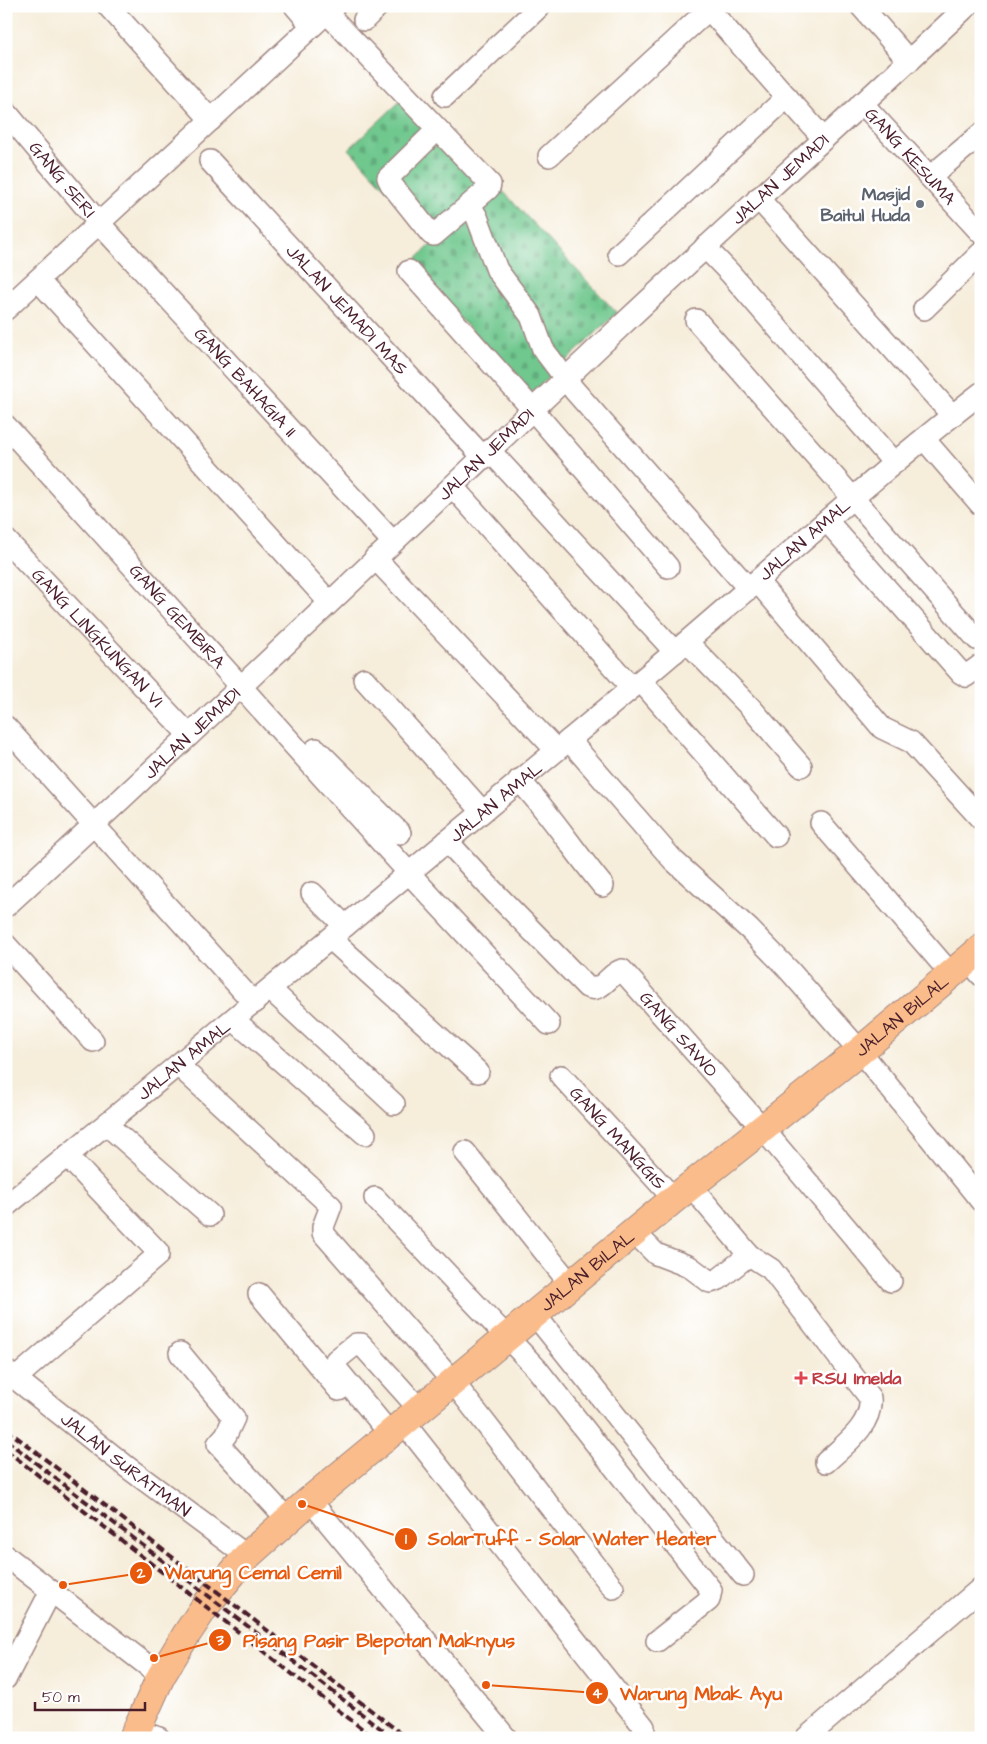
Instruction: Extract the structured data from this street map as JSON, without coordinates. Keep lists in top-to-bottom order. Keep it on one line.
{"streets":{"main road":["JALAN BILAL"],"street":["GANG KESUMA","JALAN JEMADI","GANG SERI","JALAN JEMADI MAS","GANG BAHAGIA II","JALAN AMAL","GANG GEMBIRA","GANG LINGKUNGAN VI","GANG SAWO","GANG MANGGIS","JALAN SURATMAN"]},"crossings":[["GANG KESUMA","JALAN JEMADI"],["JALAN JEMADI","JALAN JEMADI MAS"],["JALAN JEMADI","GANG BAHAGIA II"],["JALAN JEMADI","GANG GEMBIRA"],["JALAN JEMADI","GANG LINGKUNGAN VI"],["GANG SERI","GANG BAHAGIA II"],["JALAN JEMADI MAS","JALAN AMAL"],["JALAN AMAL","GANG GEMBIRA"],["JALAN AMAL","GANG SAWO"],["JALAN BILAL","GANG SAWO"],["JALAN BILAL","GANG MANGGIS"],["JALAN BILAL","JALAN SURATMAN"]],"places":{"other":["Masjid Baitul Huda","SolarTuff - Solar Water Heater","Warung Cemal Cemil","Pisang Pasir Blepotan Maknyus","Warung Mbak Ayu"],"health":["RSU Imelda"]},"scale_bar":"50 m"}
